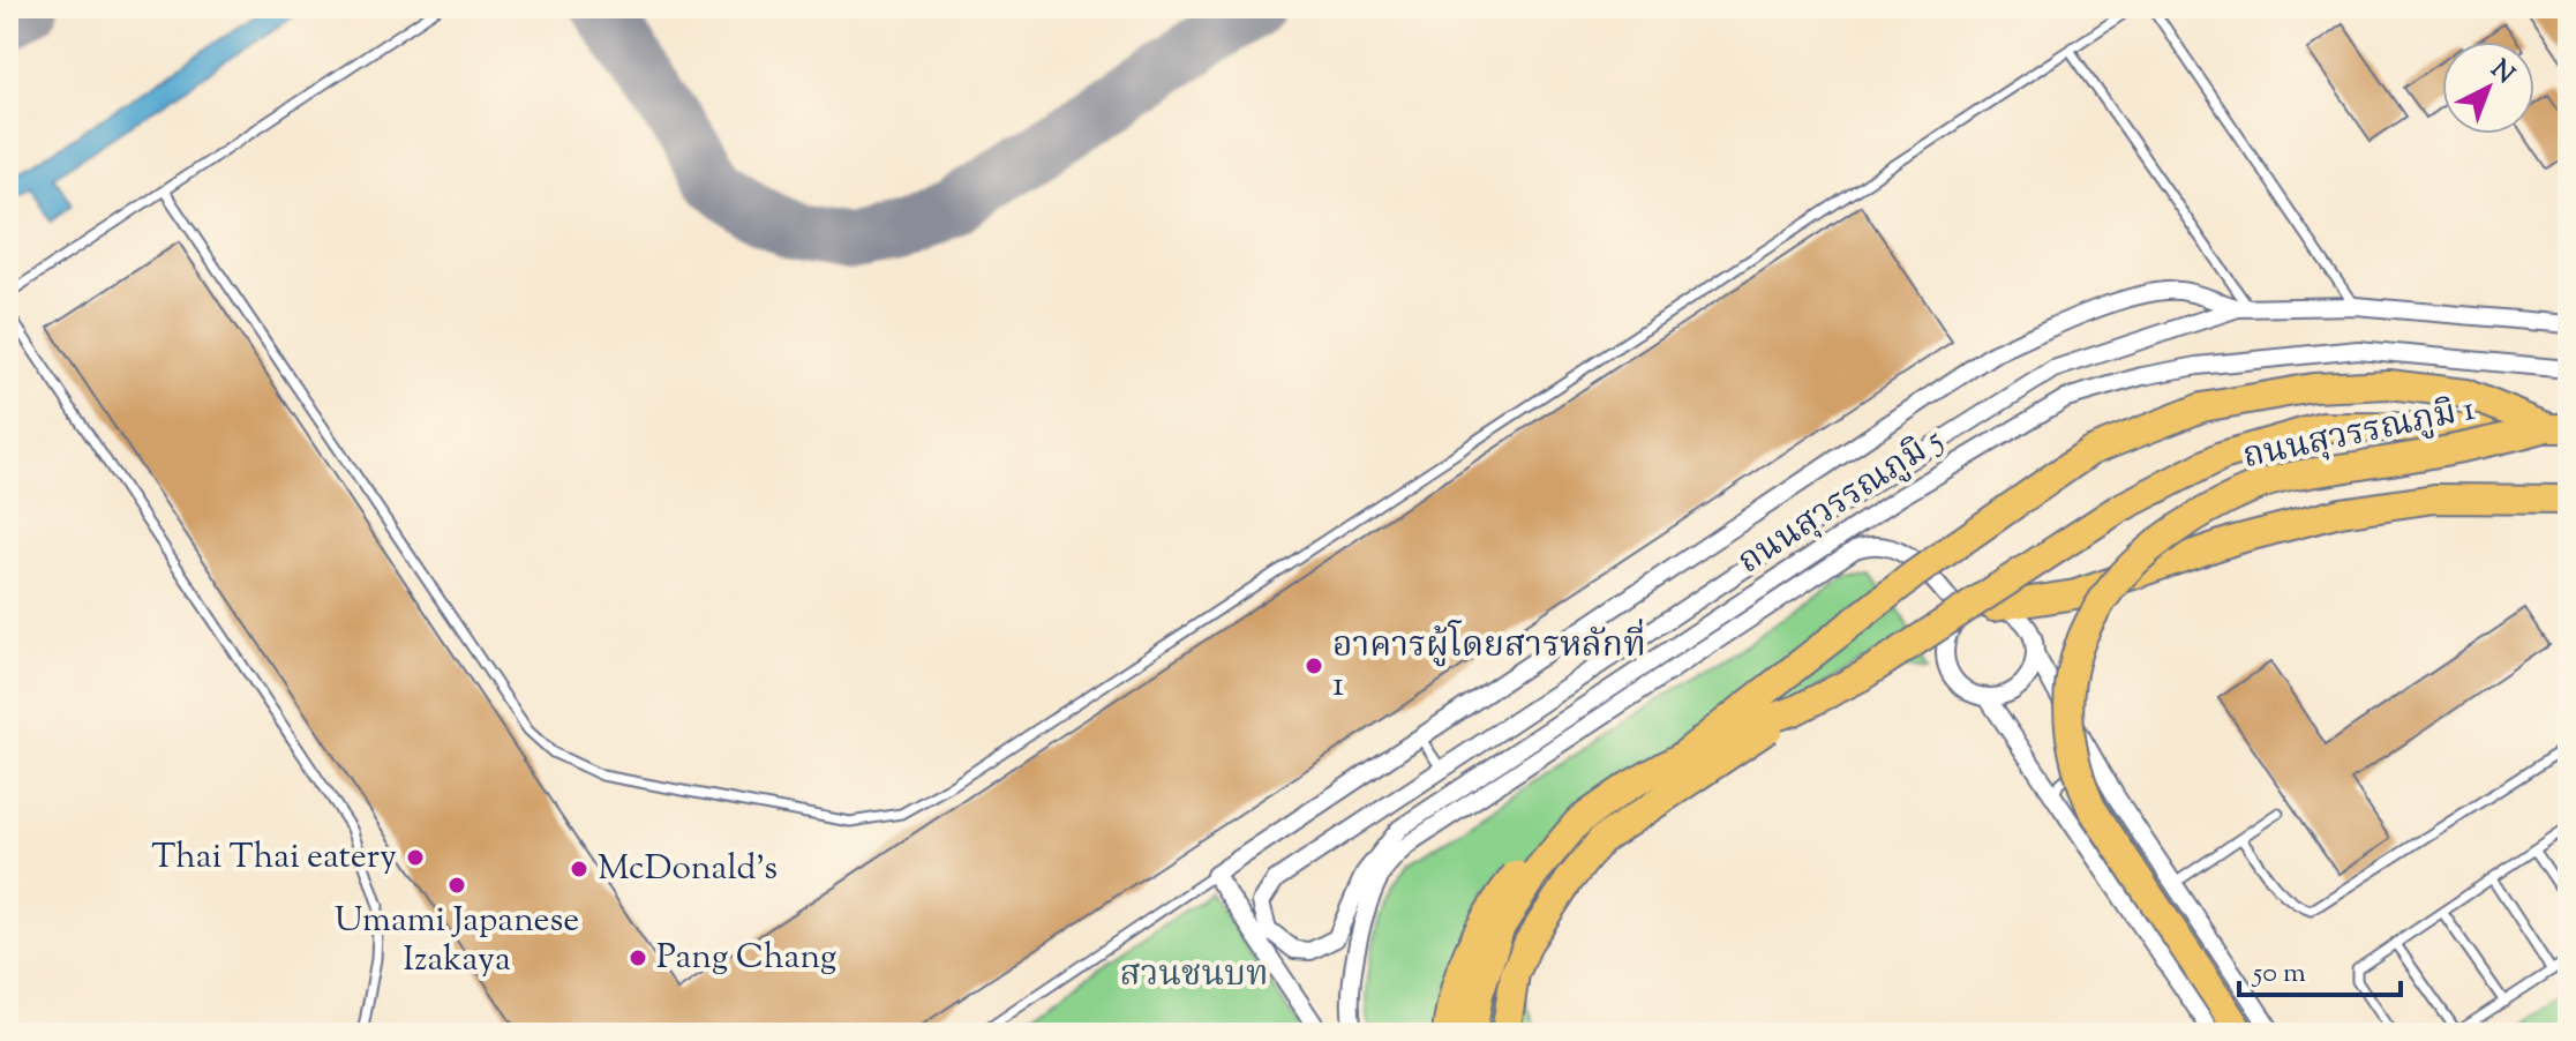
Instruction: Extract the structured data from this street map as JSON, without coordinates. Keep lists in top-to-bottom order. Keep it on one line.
{"streets":{"highway":["ถนนสุวรรณภูมิ 1"],"street":["ถนนสุวรรณภูมิ 5"]},"parks":["สวนชนบท"],"places":["อาคารผู้โดยสารหลักที่ 1","Thai Thai eatery","McDonald's","Umami Japanese Izakaya","Pang Chang"],"scale_bar":"50 m","north":"top right"}
